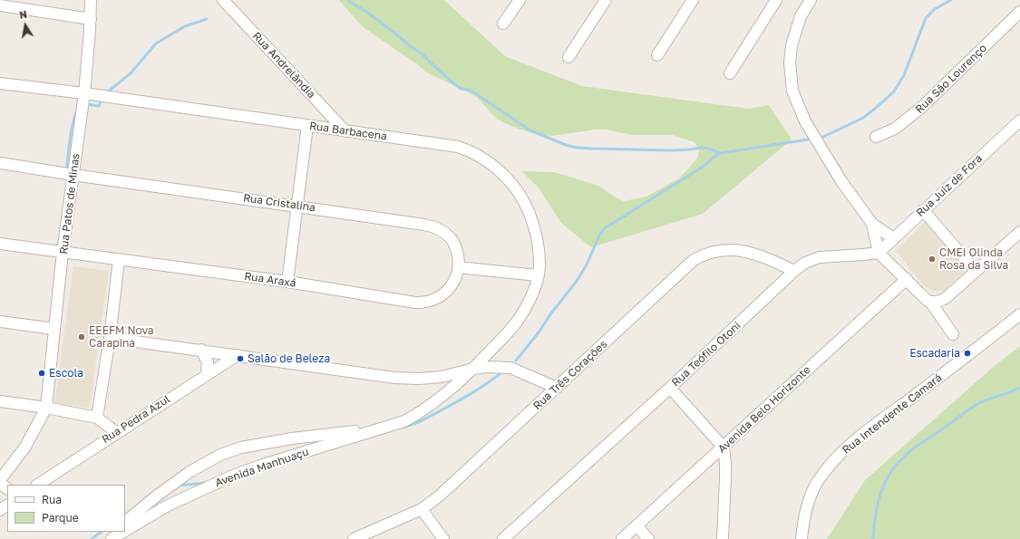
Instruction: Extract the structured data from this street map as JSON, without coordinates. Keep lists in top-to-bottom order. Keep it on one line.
{"streets":{"street":["Rua Andrelândia","Rua São Lourenço","Rua Barbacena","Rua Juiz de Fora","Rua Cristalina","Rua Patos de Minas","Rua Araxá","Rua Teófilo Otoni","Rua Três Corações","Avenida Belo Horizonte","Rua Intendente Camará","Rua Pedra Azul","Avenida Manhuaçu"]},"crossings":[["Rua Andrelândia","Rua Barbacena"],["Rua Barbacena","Rua Patos de Minas"],["Rua Barbacena","Avenida Manhuaçu"],["Rua Juiz de Fora","Rua Teófilo Otoni"],["Rua Cristalina","Rua Patos de Minas"],["Rua Cristalina","Rua Araxá"],["Rua Patos de Minas","Rua Araxá"],["Rua Teófilo Otoni","Rua Três Corações"]],"places":["CMEI Olinda Rosa da Silva","EEEFM Nova Carapina","Escadaria","Salão de Beleza","Escola"],"legend":["Rua","Parque"],"north":"top"}
